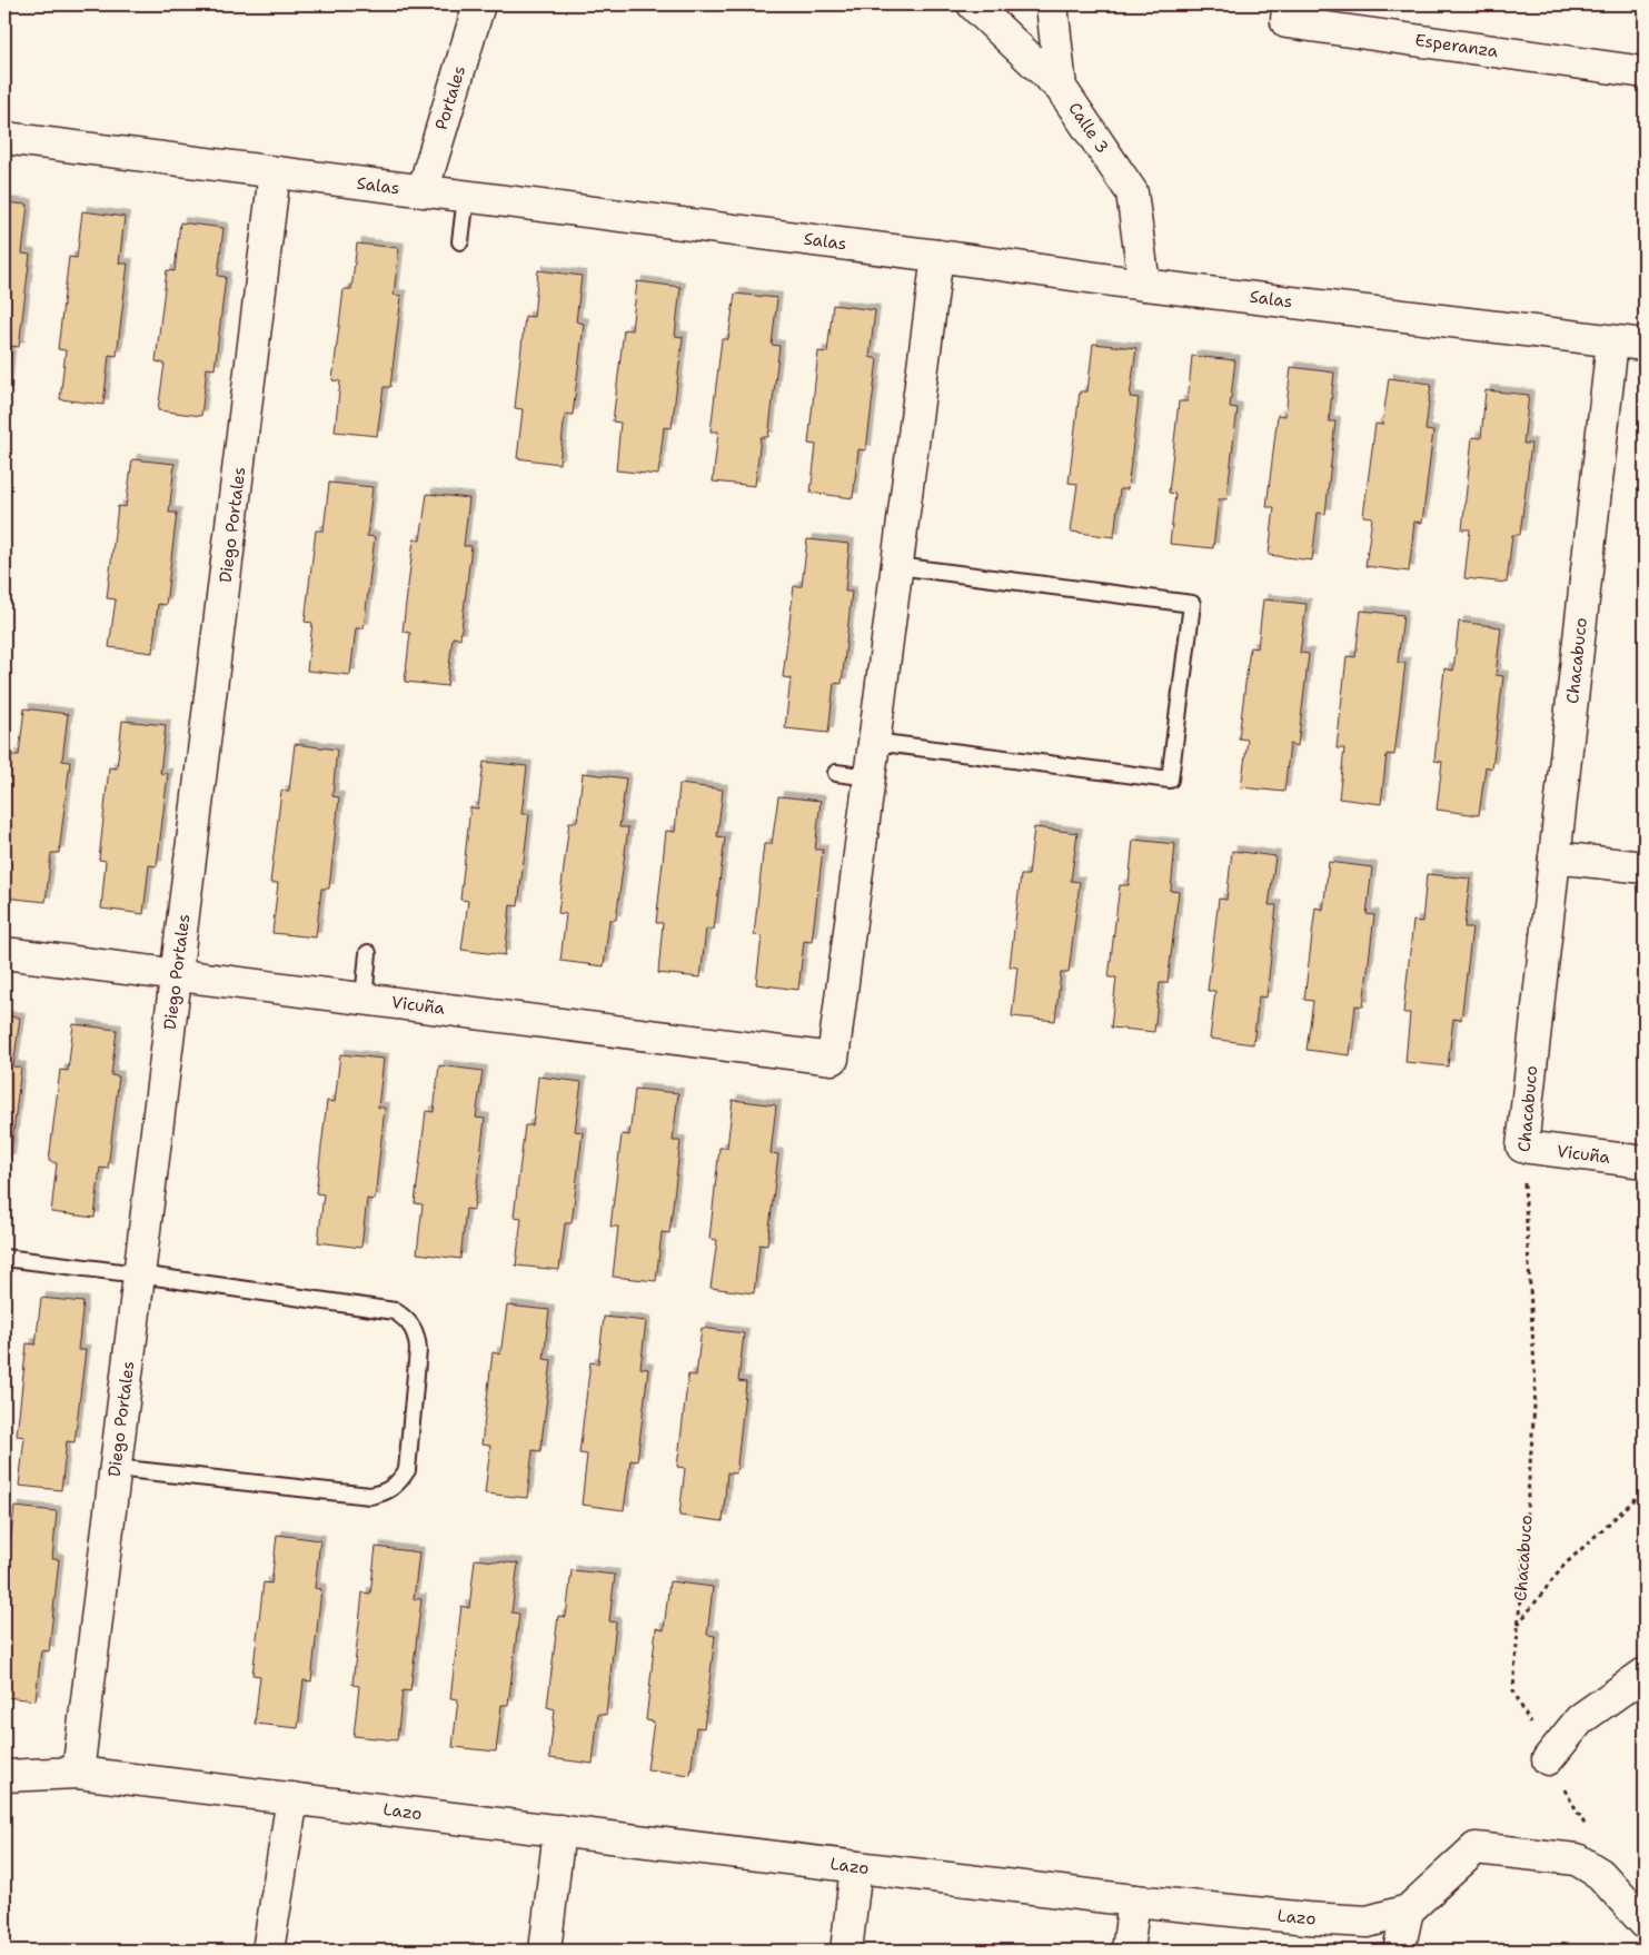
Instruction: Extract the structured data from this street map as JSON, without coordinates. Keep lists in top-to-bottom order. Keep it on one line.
{"streets":{"street":["Esperanza","Portales","Calle 3","Salas","Diego Portales","Chacabuco","Vicuña","Lazo"]},"crossings":[["Portales","Salas"],["Calle 3","Salas"],["Salas","Diego Portales"],["Salas","Chacabuco"],["Diego Portales","Vicuña"],["Diego Portales","Lazo"],["Chacabuco","Vicuña"],["Chacabuco","Lazo"]]}
